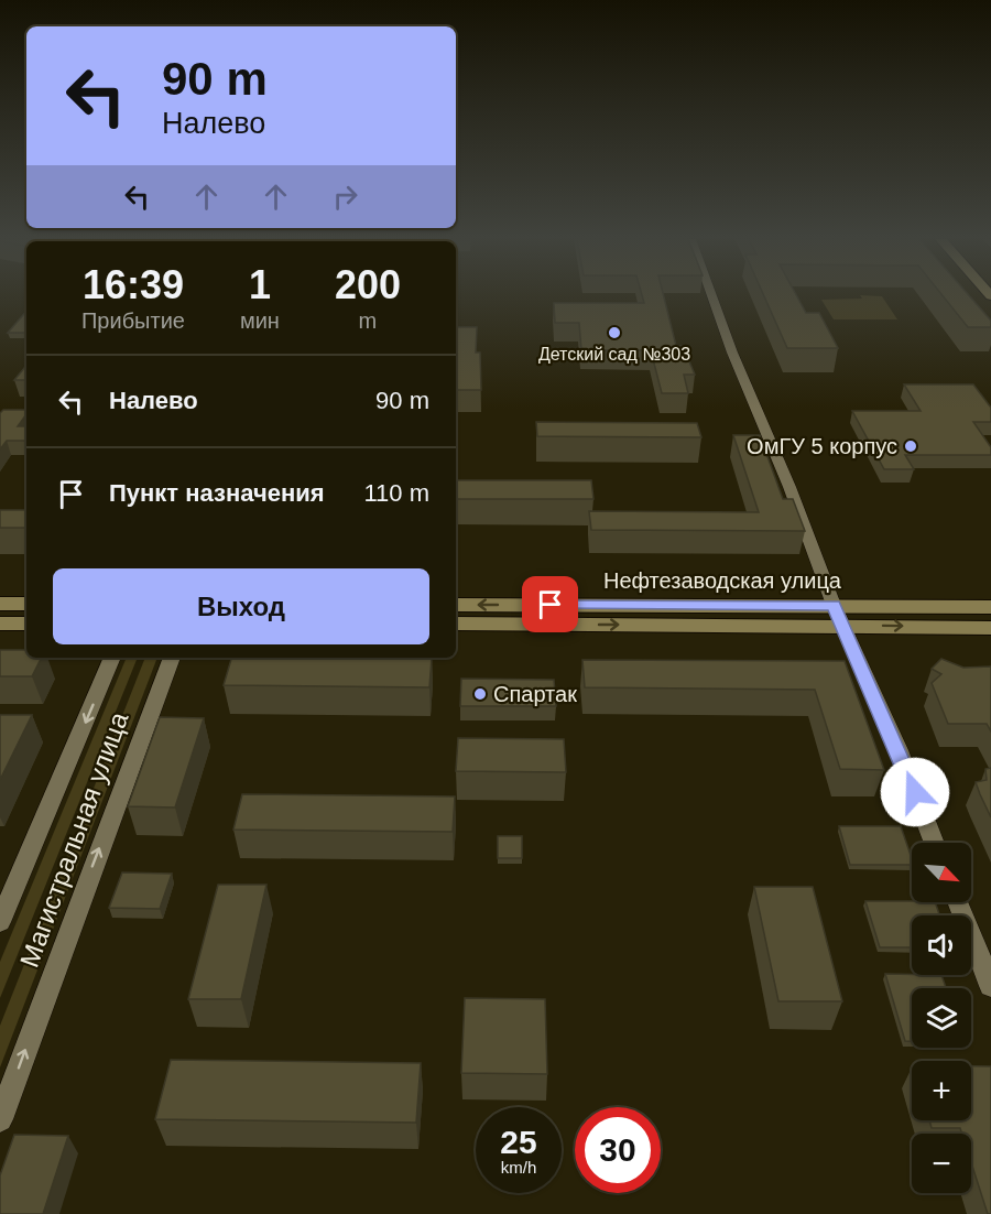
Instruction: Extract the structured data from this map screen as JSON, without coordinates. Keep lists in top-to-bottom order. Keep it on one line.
{"streets":{"main road":["Нефтезаводская улица"],"street":["Магистральная улица"]},"places":["Детский сад №303","ОмГУ 5 корпус","Спартак"],"north":"bottom right","page":{"turn":["90 m","Налево"],"eta":["16:39","Прибытие","1","мин","200","m"],"list":[{"name":"Налево","value":"90 m"},{"name":"Пункт назначения","value":"110 m"}],"buttons":"Выход","map_buttons":["+","−"],"speed":"25 km/h","limit":"30"}}
